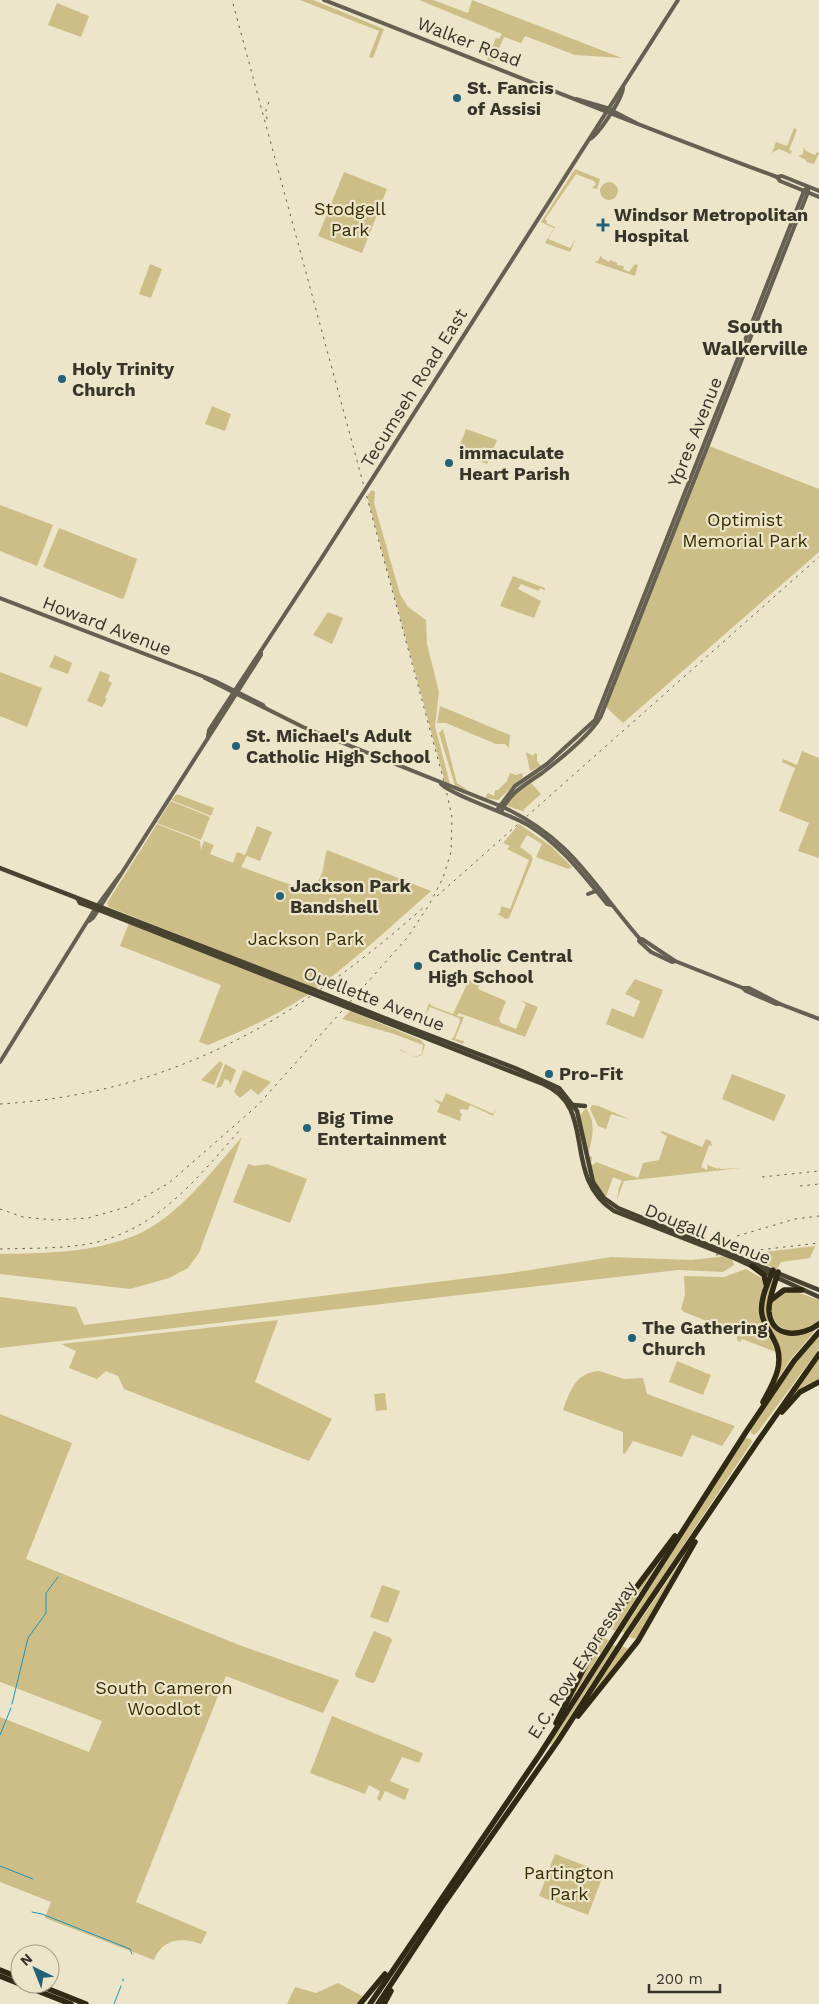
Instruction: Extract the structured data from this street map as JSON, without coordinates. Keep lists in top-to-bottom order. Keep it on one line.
{"streets":{"highway":["E.C. Row Expressway"],"main road":["Walker Road","Tecumseh Road East","Ypres Avenue","Howard Avenue","Ouellette Avenue","Dougall Avenue"]},"crossings":[["Walker Road","Tecumseh Road East"],["Walker Road","Ypres Avenue"],["Tecumseh Road East","Howard Avenue"],["Tecumseh Road East","Ouellette Avenue"],["Ypres Avenue","Howard Avenue"],["Ouellette Avenue","Dougall Avenue"]],"districts":["South Walkerville"],"parks":["Stodgell Park","Optimist Memorial Park","Jackson Park","South Cameron Woodlot","Partington Park"],"places":{"other":["St. Fancis of Assisi","Holy Trinity Church","immaculate Heart Parish","St. Michael's Adult Catholic High School","Jackson Park Bandshell","Catholic Central High School","Pro-Fit","Big Time Entertainment","The Gathering Church"],"health":["Windsor Metropolitan Hospital"]},"scale_bar":"200 m","north":"top left"}
